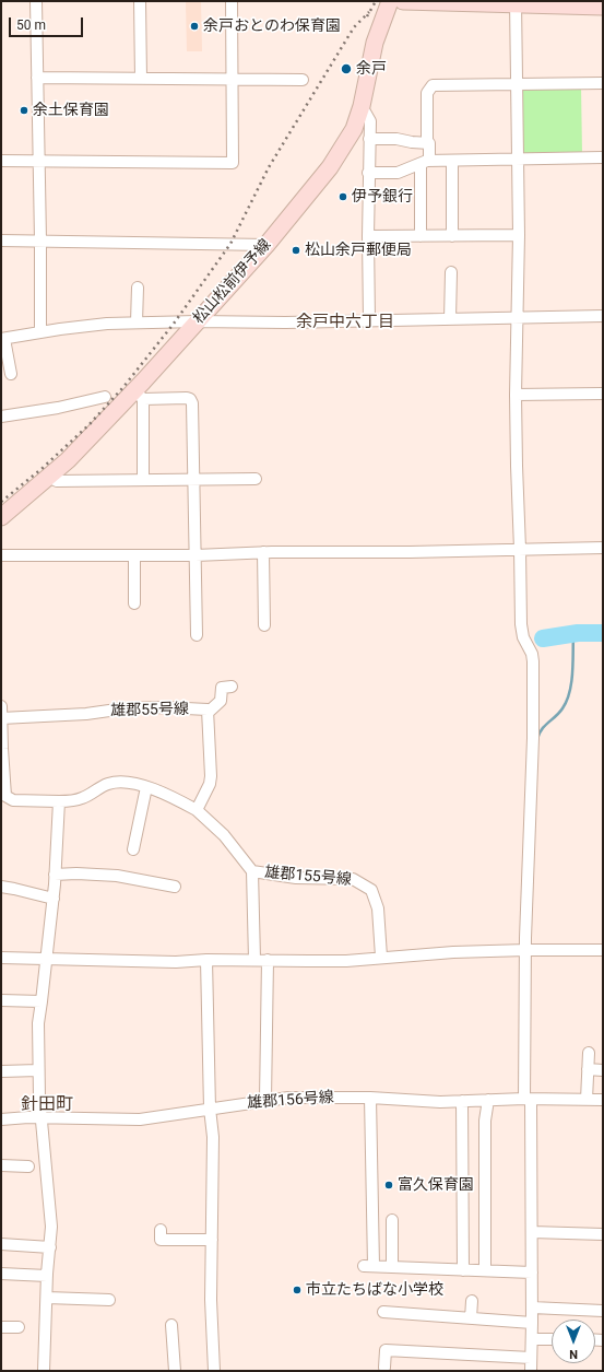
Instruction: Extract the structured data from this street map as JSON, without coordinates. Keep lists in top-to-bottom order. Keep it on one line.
{"streets":{"main road":["松山松前伊予線"],"street":["雄郡55号線","雄郡155号線","雄郡156号線"]},"districts":["余戸中六丁目","針田町"],"places":["余戸おとのわ保育園","余戸","余土保育園","伊予銀行","松山余戸郵便局","富久保育園","市立たちばな小学校"],"scale_bar":"50 m","north":"bottom"}
